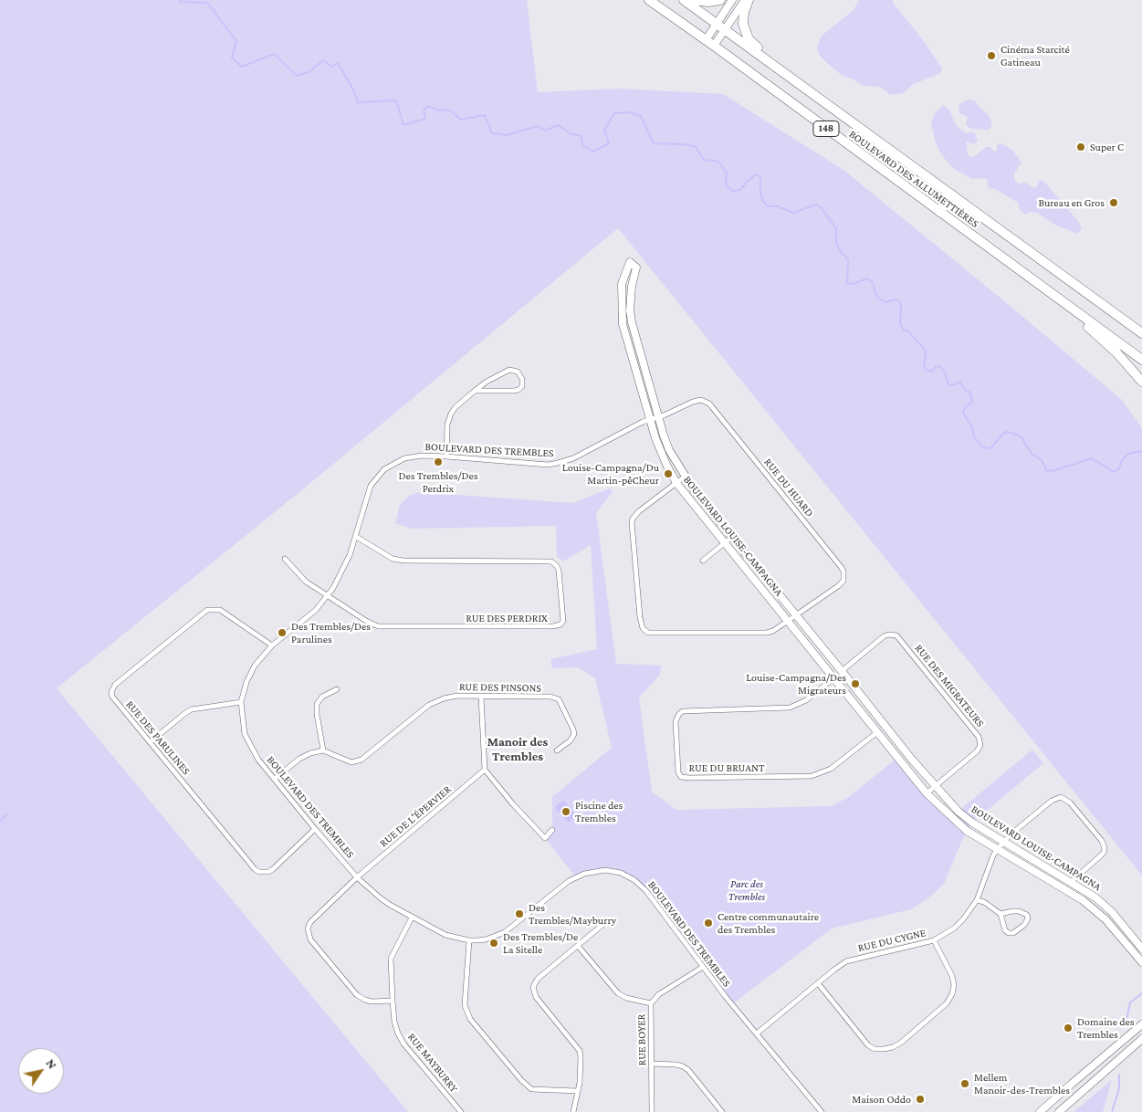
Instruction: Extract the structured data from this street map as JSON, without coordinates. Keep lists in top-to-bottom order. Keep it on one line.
{"streets":{"highway":["148","BOULEVARD DES ALLUMETTIÈRES"],"street":["BOULEVARD DES TREMBLES","RUE DU HUARD","BOULEVARD LOUISE-CAMPAGNA","RUE DES PERDRIX","RUE DES MIGRATEURS","RUE DES PINSONS","RUE DES PARULINES","RUE DU BRUANT","RUE DE L'ÉPERVIER","RUE DU CYGNE","RUE BOYER","RUE MAYBURRY"]},"crossings":[["BOULEVARD DES TREMBLES","RUE DU HUARD"],["BOULEVARD DES TREMBLES","BOULEVARD LOUISE-CAMPAGNA"],["BOULEVARD DES TREMBLES","RUE DES PERDRIX"],["BOULEVARD DES TREMBLES","RUE DES PARULINES"],["BOULEVARD DES TREMBLES","RUE DE L'ÉPERVIER"],["BOULEVARD DES TREMBLES","RUE DU CYGNE"],["BOULEVARD DES TREMBLES","RUE BOYER"],["BOULEVARD DES TREMBLES","RUE MAYBURRY"],["RUE DU HUARD","BOULEVARD LOUISE-CAMPAGNA"],["BOULEVARD LOUISE-CAMPAGNA","RUE DES MIGRATEURS"],["BOULEVARD LOUISE-CAMPAGNA","RUE DU BRUANT"],["BOULEVARD LOUISE-CAMPAGNA","RUE DU CYGNE"],["RUE DE L'ÉPERVIER","RUE MAYBURRY"]],"districts":["Manoir des Trembles"],"parks":["Parc des Trembles"],"places":["Cinéma Starcité Gatineau","Super C","Bureau en Gros","Des Trembles/Des Perdrix","Louise-Campagna/Du Martin-pêCheur","Des Trembles/Des Parulines","Louise-Campagna/Des Migrateurs","Piscine des Trembles","Des Trembles/Mayburry","Centre communautaire des Trembles","Des Trembles/De La Sitelle","Domaine des Trembles","Mellem Manoir-des-Trembles","Maison Oddo"],"north":"top right"}
